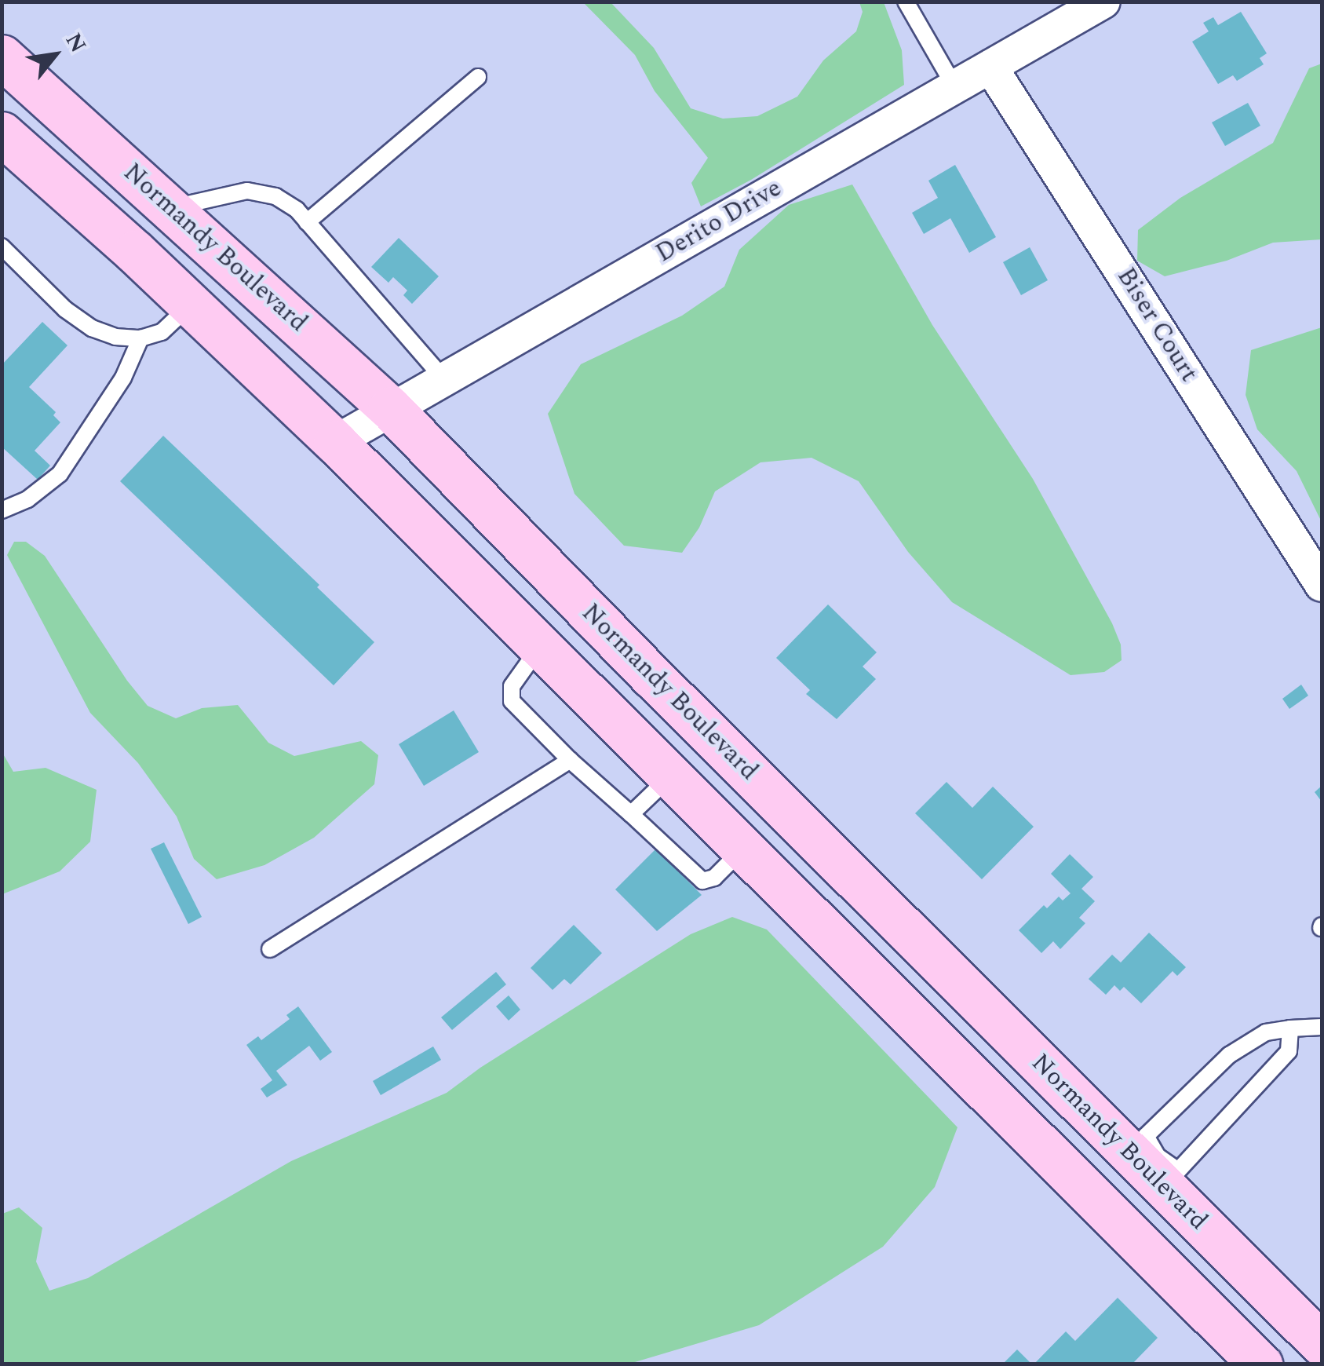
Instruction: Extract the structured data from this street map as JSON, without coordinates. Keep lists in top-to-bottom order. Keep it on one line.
{"streets":{"main road":["Normandy Boulevard"],"street":["Derito Drive","Biser Court"]},"crossings":[["Derito Drive","Normandy Boulevard"],["Derito Drive","Biser Court"]],"north":"top right"}
